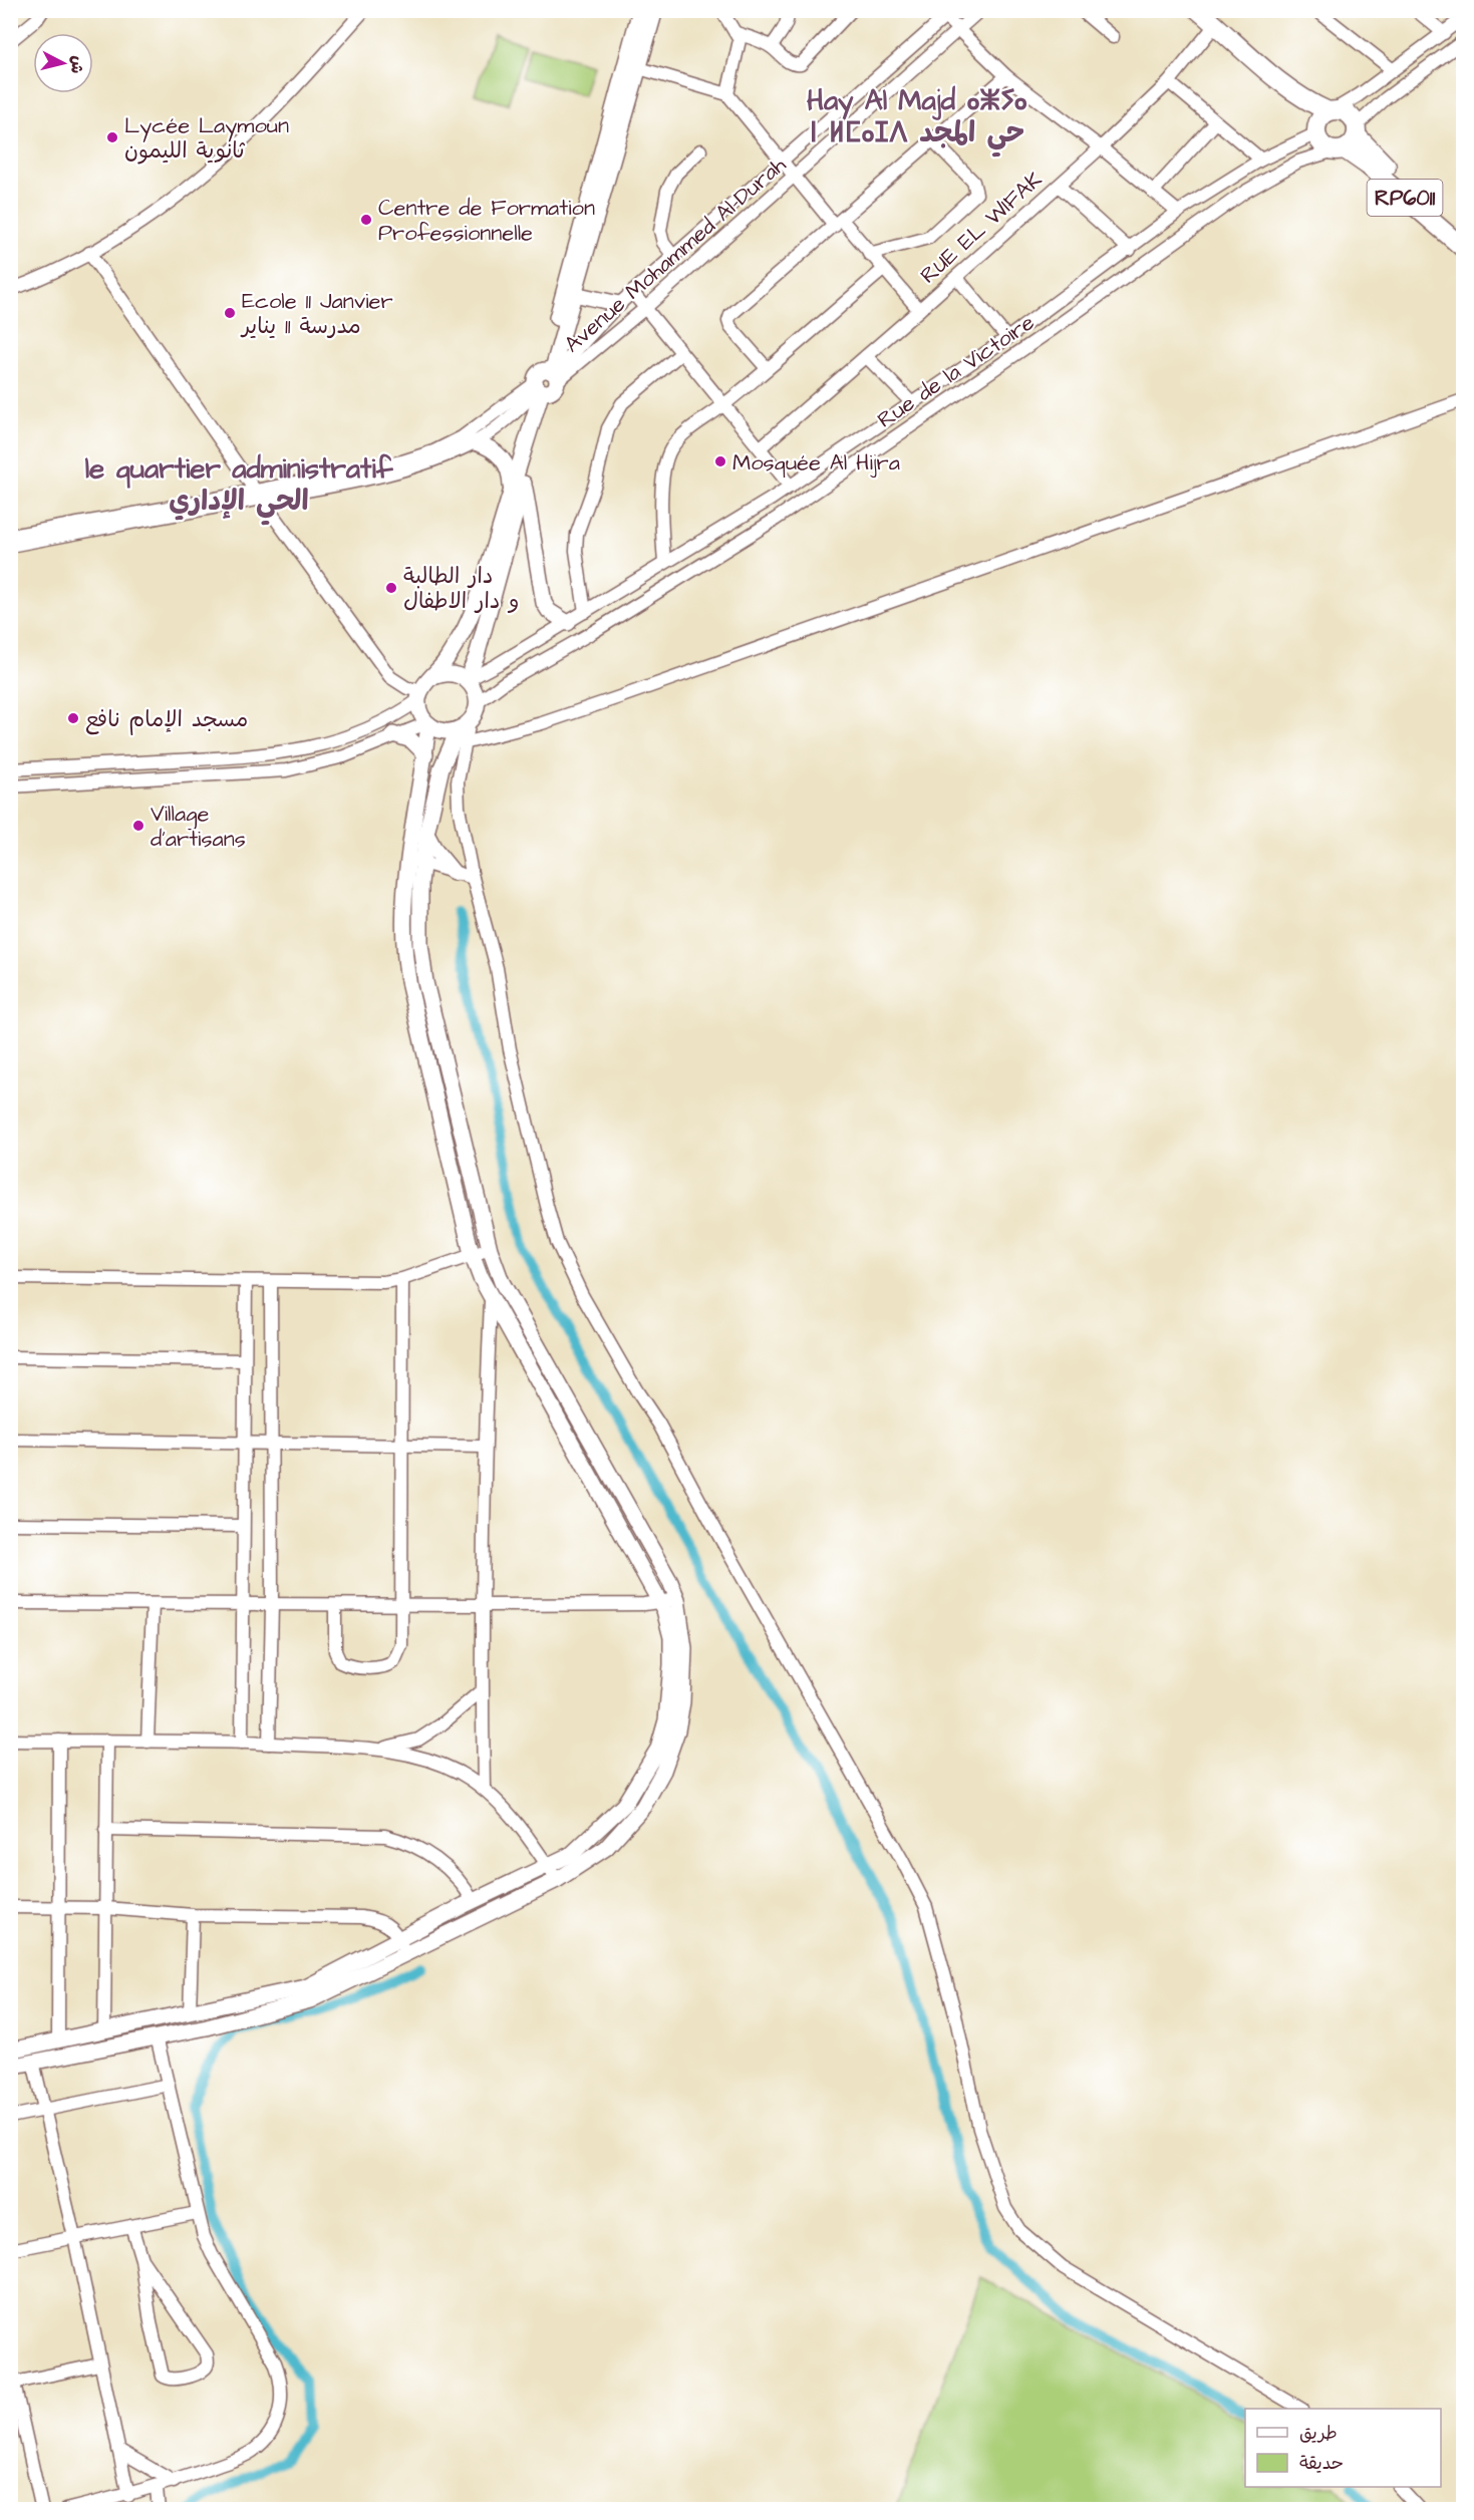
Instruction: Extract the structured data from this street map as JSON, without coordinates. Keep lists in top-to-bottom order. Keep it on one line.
{"streets":{"highway":["RP6011"],"street":["RUE EL WIFAK","Avenue Mohammed Al-Durah","Rue de la Victoire"]},"crossings":[["RP6011","RUE EL WIFAK"],["RP6011","Rue de la Victoire"]],"districts":["Hay Al Majd ⴰⵥⵢⴰ ⵏ ⵍⵎⴰⵊⴷ حي المجد","le quartier administratif الحي الإداري"],"places":["Lycée Laymoun ثانوية الليمون","Centre de Formation Professionnelle","Ecole 11 Janvier مدرسة 11 يناير","Mosquée Al Hijra","دار الطالبة و دار الاطفال","مسجد الإمام نافع","Village d'artisans"],"legend":["طريق","حديقة"],"north":"right"}
